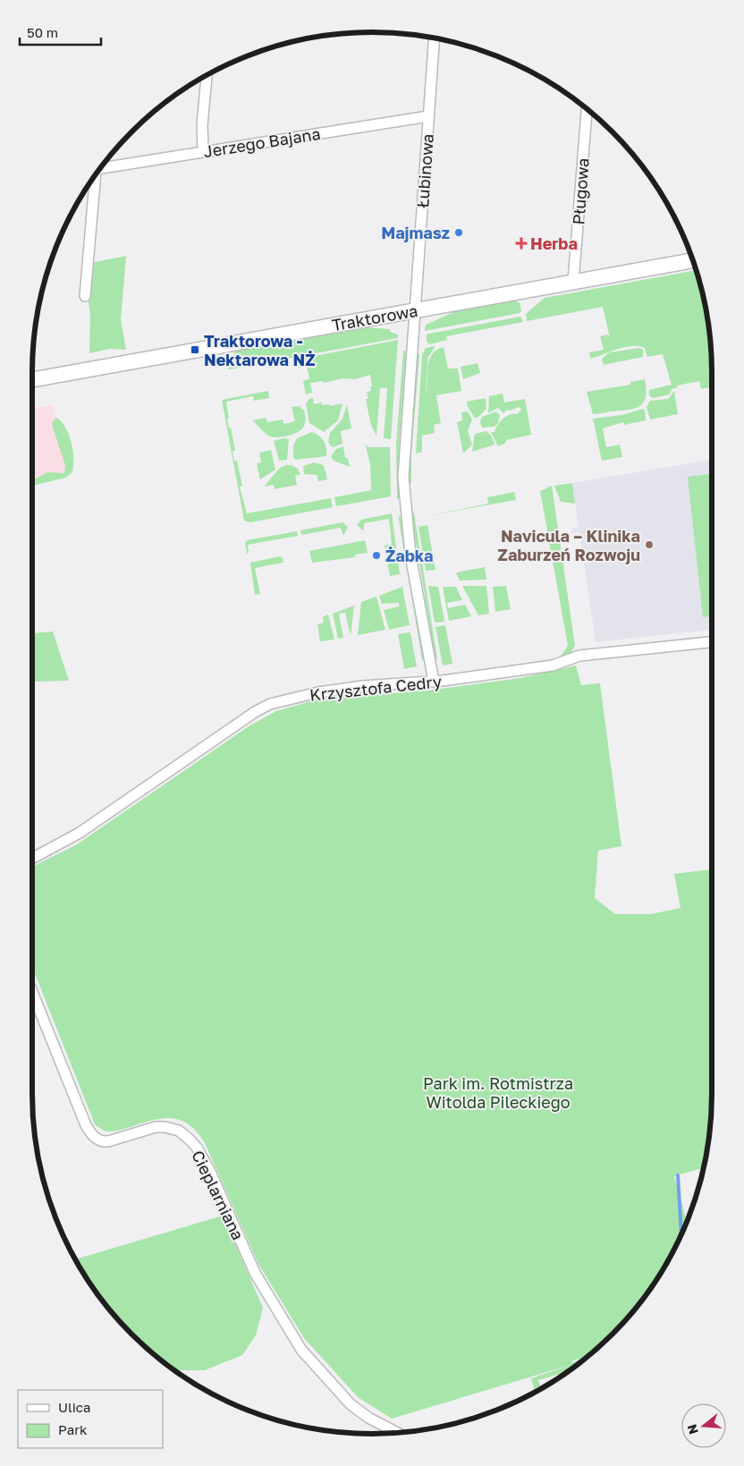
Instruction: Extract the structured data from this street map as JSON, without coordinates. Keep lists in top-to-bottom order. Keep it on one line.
{"streets":{"main road":["Traktorowa"],"street":["Jerzego Bajana","Łubinowa","Pługowa","Krzysztofa Cedry","Cieplarniana"]},"crossings":[["Jerzego Bajana","Łubinowa"],["Łubinowa","Traktorowa"],["Łubinowa","Krzysztofa Cedry"],["Pługowa","Traktorowa"]],"parks":["Park im. Rotmistrza Witolda Pileckiego"],"places":{"other":["Majmasz","Navicula – Klinika Zaburzeń Rozwoju","Żabka"],"health":["Herba"],"transit":["Traktorowa - Nektarowa NŻ"]},"legend":["Ulica","Park"],"scale_bar":"50 m","north":"left"}
